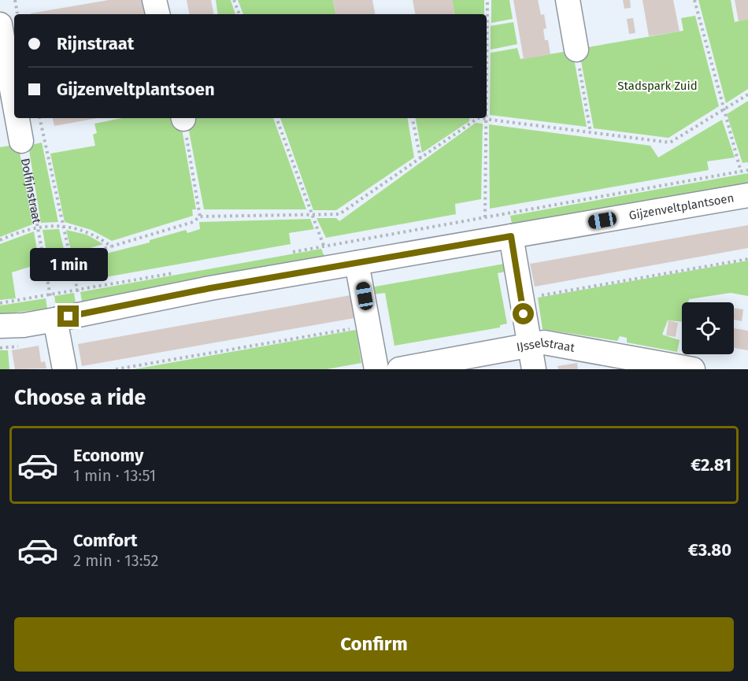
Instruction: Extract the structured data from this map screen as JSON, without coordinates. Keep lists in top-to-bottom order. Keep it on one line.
{"streets":{"street":["Gijzenveltplantsoen","IJsselstraat"],"path":["Dolfijnstraat"]},"crossings":[["Dolfijnstraat","Gijzenveltplantsoen"]],"parks":["Stadspark Zuid"],"page":{"banner":["Rijnstraat","Gijzenveltplantsoen"],"bubble":"1 min","heading":"Choose a ride","list":[{"name":"Economy","note":"1 min · 13:51","value":"€2.81"},{"name":"Comfort","note":"2 min · 13:52","value":"€3.80"}],"buttons":"Confirm"}}
